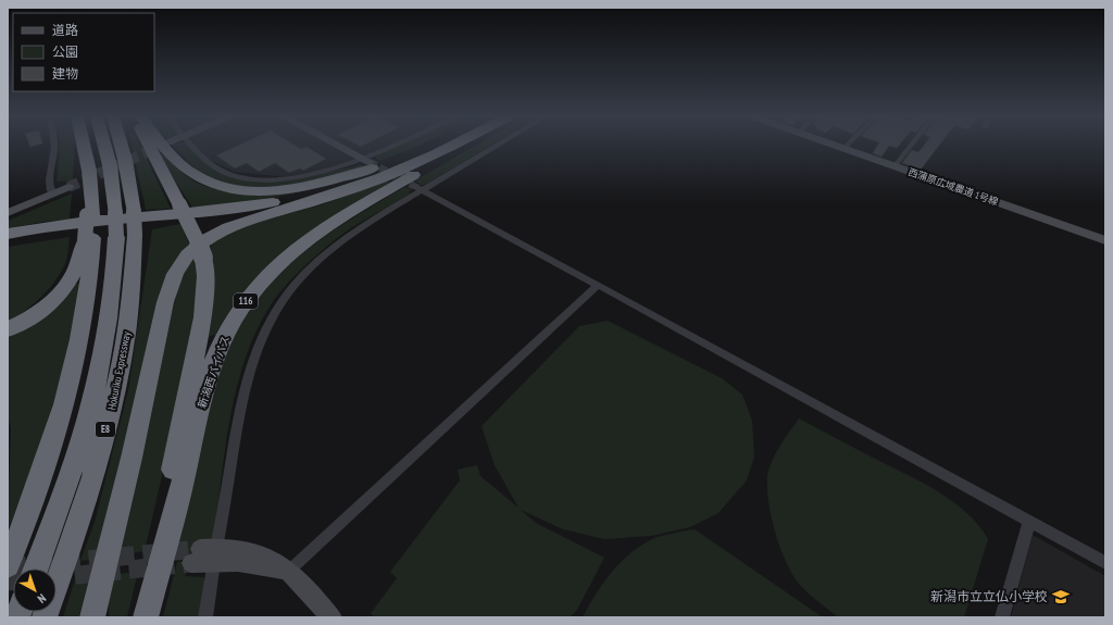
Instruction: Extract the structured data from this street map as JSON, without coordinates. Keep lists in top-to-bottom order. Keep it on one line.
{"streets":{"highway":["116","Hokuriku Expressway","新潟西バイパス","E8"],"street":["西蒲原広域農道 1号線"]},"places":{"school or university":["新潟市立立仏小学校"]},"legend":["道路","公園","建物"],"north":"bottom right"}
